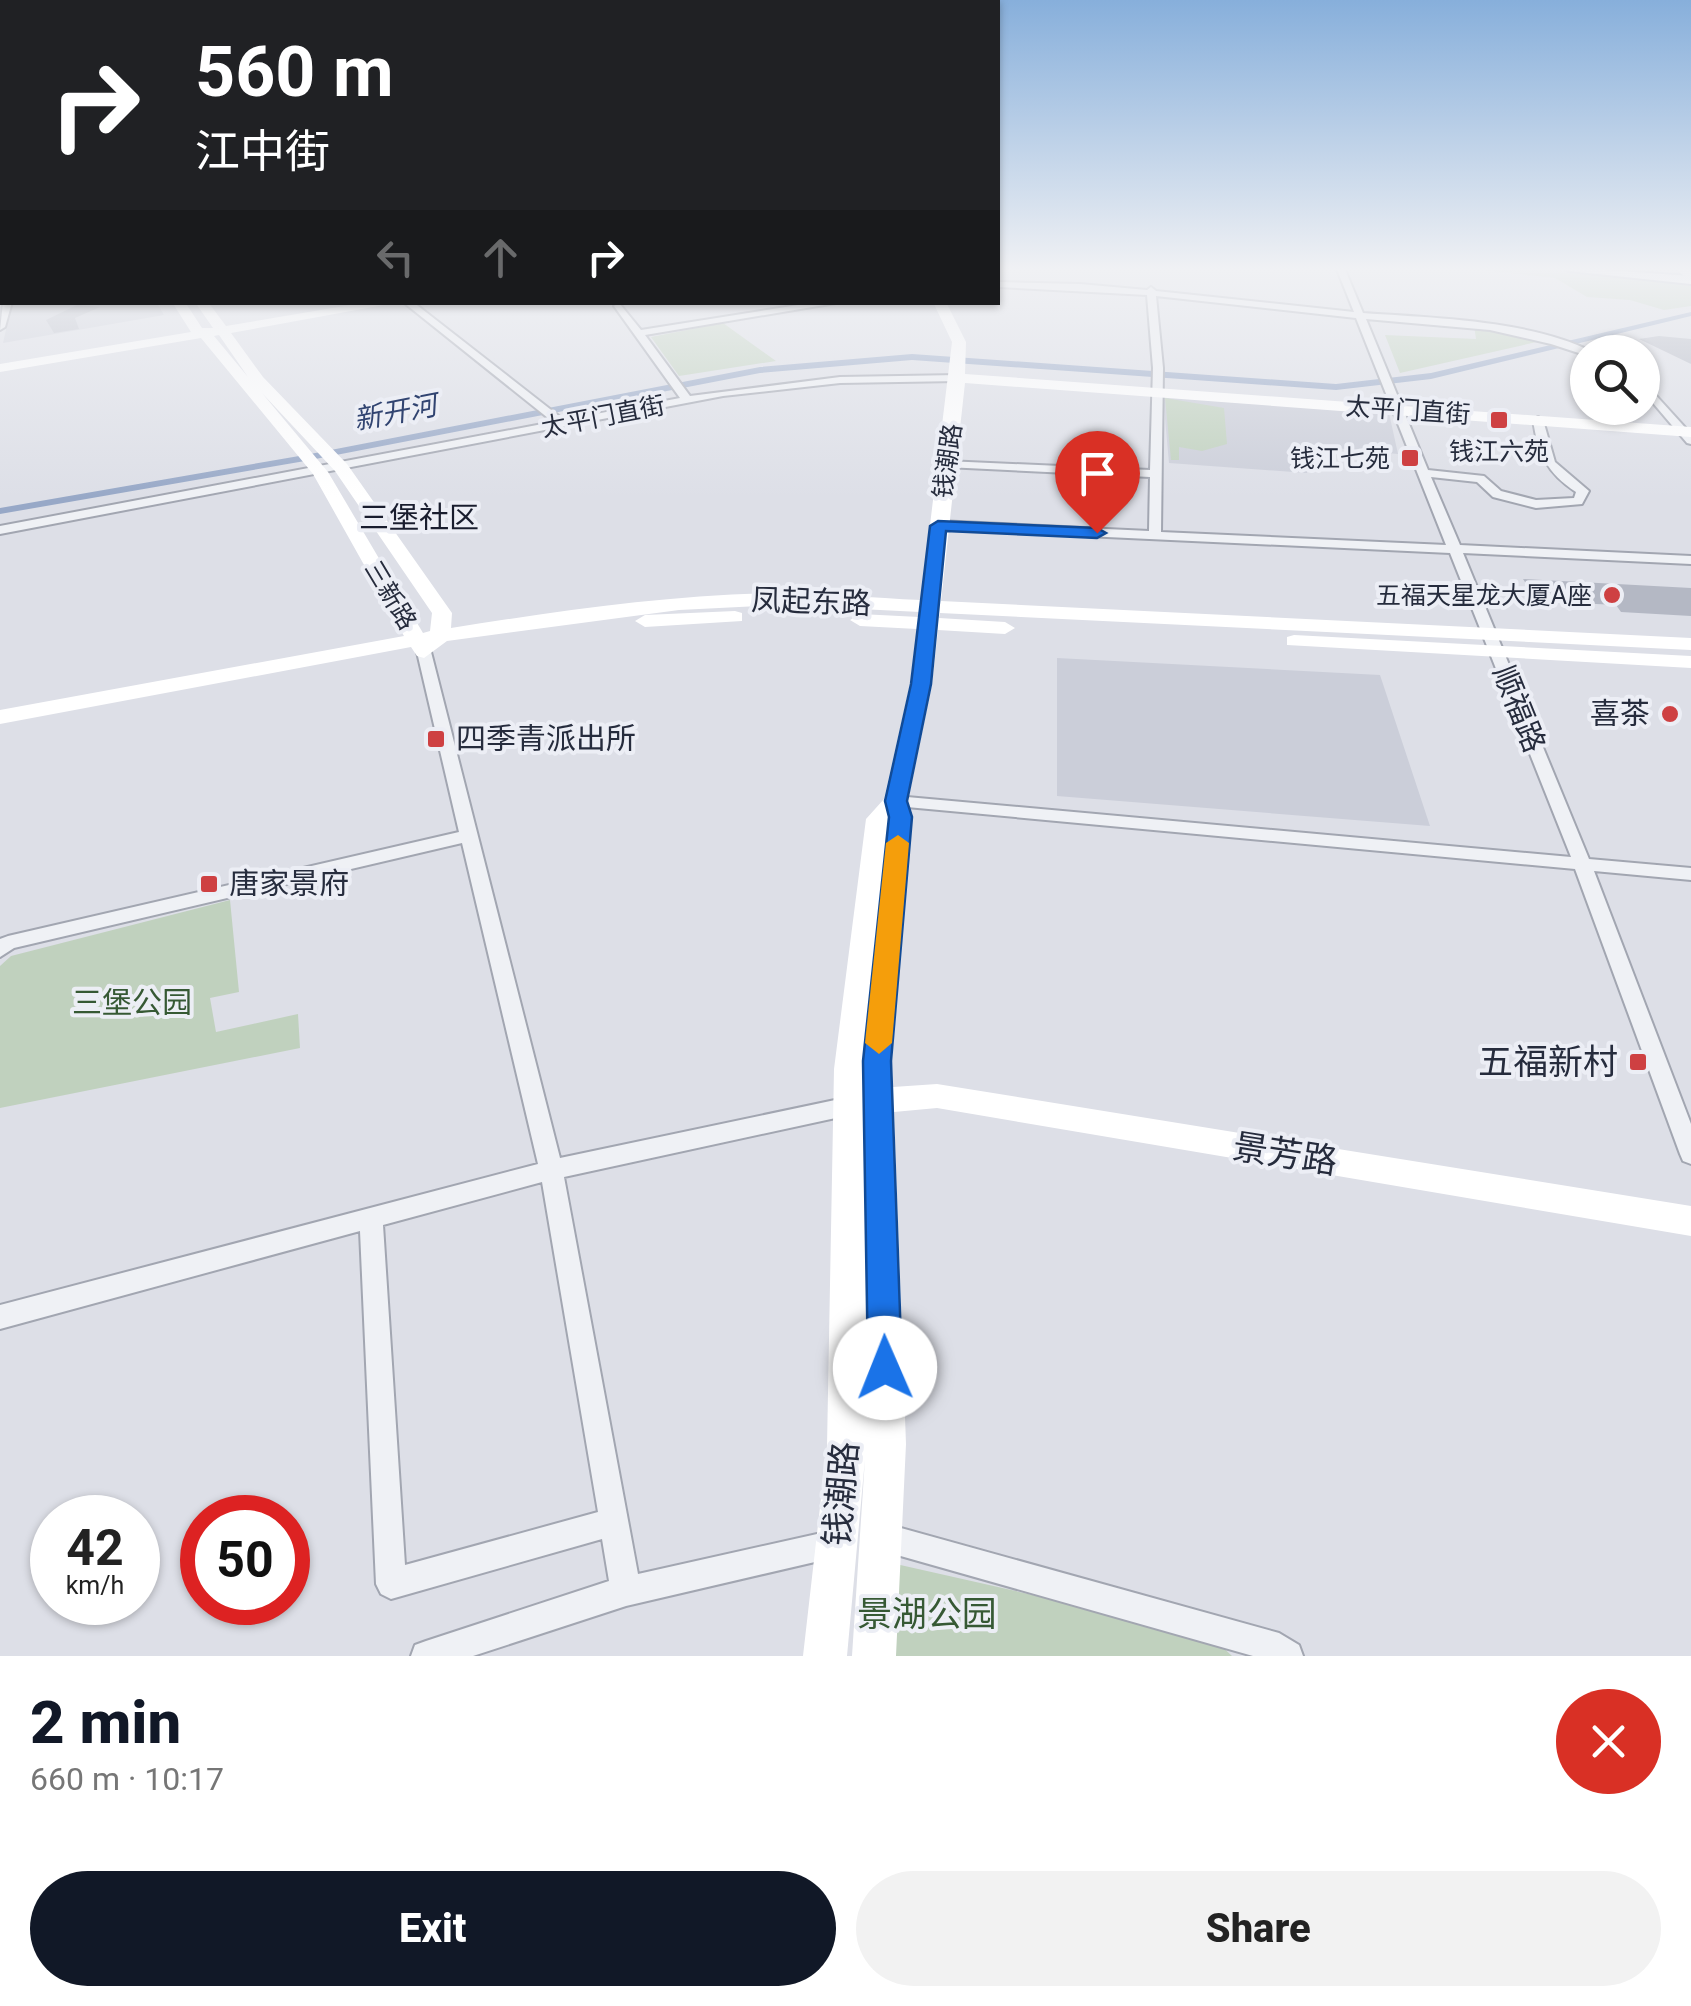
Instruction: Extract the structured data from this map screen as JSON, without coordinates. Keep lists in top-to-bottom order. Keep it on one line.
{"streets":{"main road":["太平门直街","钱潮路","三新路","凤起东路","景芳路"],"street":["顺福路"]},"crossings":[["太平门直街","钱潮路"],["太平门直街","三新路"],["太平门直街","顺福路"],["钱潮路","凤起东路"],["钱潮路","景芳路"],["三新路","凤起东路"],["凤起东路","顺福路"]],"districts":["三堡社区"],"water":["新开河"],"parks":["三堡公园","景湖公园"],"places":{"transit":["钱江六苑","钱江七苑","四季青派出所","唐家景府","五福新村"],"other":["五福天星龙大厦A座","喜茶"]},"page":{"turn":["560 m","江中街"],"speed":"42 km/h","limit":"50","heading":["2 min","660 m · 10:17"],"buttons":["Exit","Share"]}}
